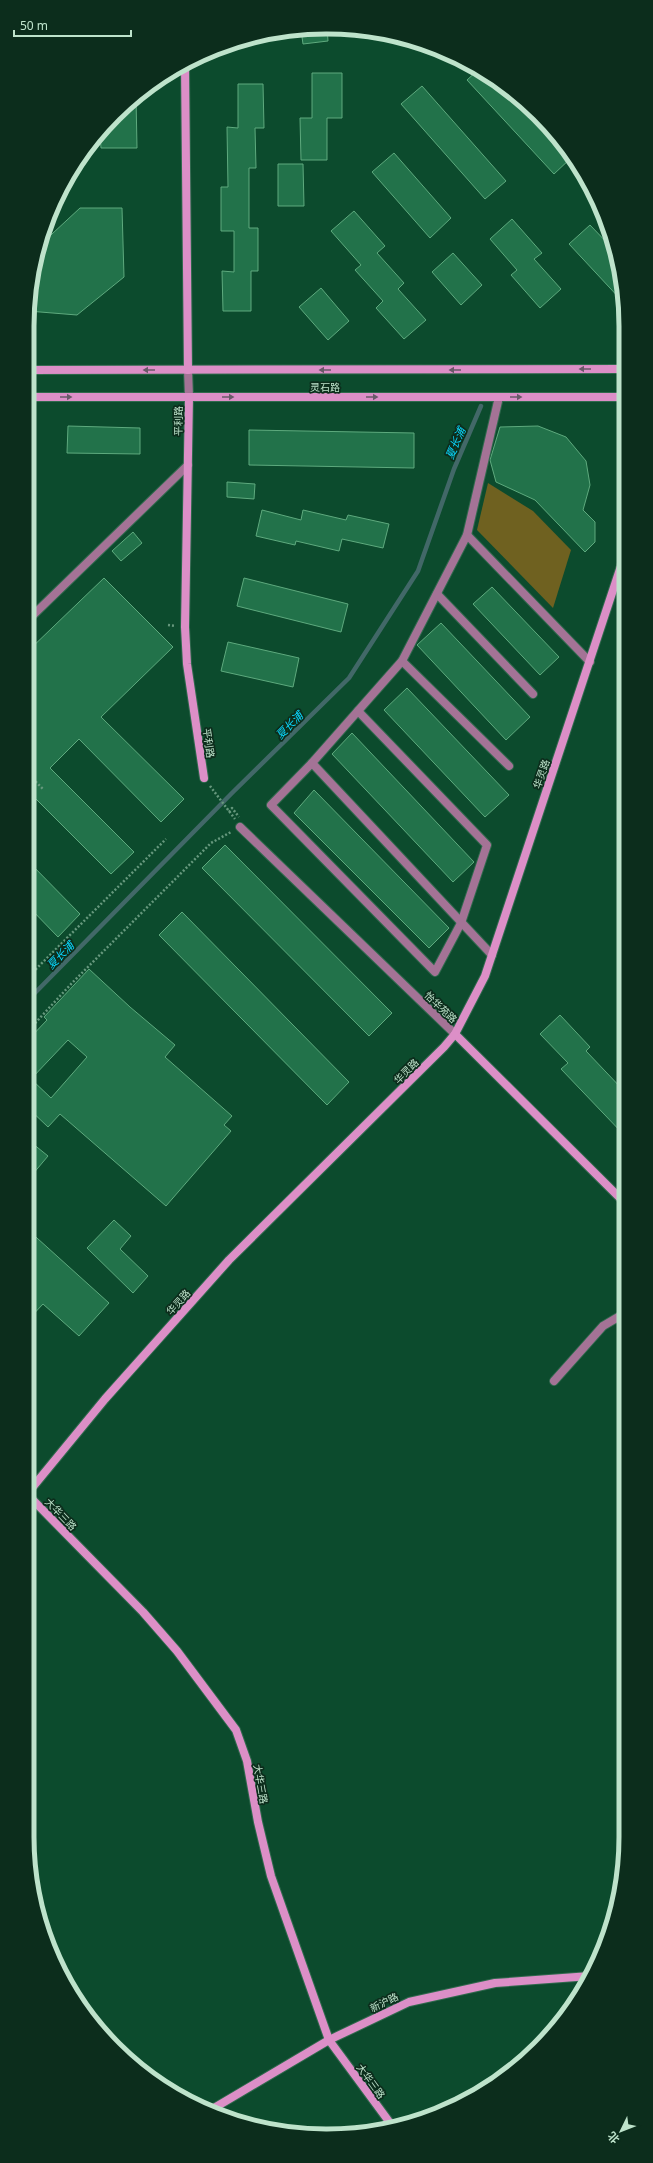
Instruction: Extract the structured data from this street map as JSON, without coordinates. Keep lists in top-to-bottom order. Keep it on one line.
{"streets":{"main road":["灵石路","平利路","华灵路","怡华苑路","大华三路","新沪路"]},"crossings":[["灵石路","平利路"],["华灵路","怡华苑路"],["大华三路","新沪路"]],"water":["夏长浦"],"scale_bar":"50 m","north":"bottom left"}
